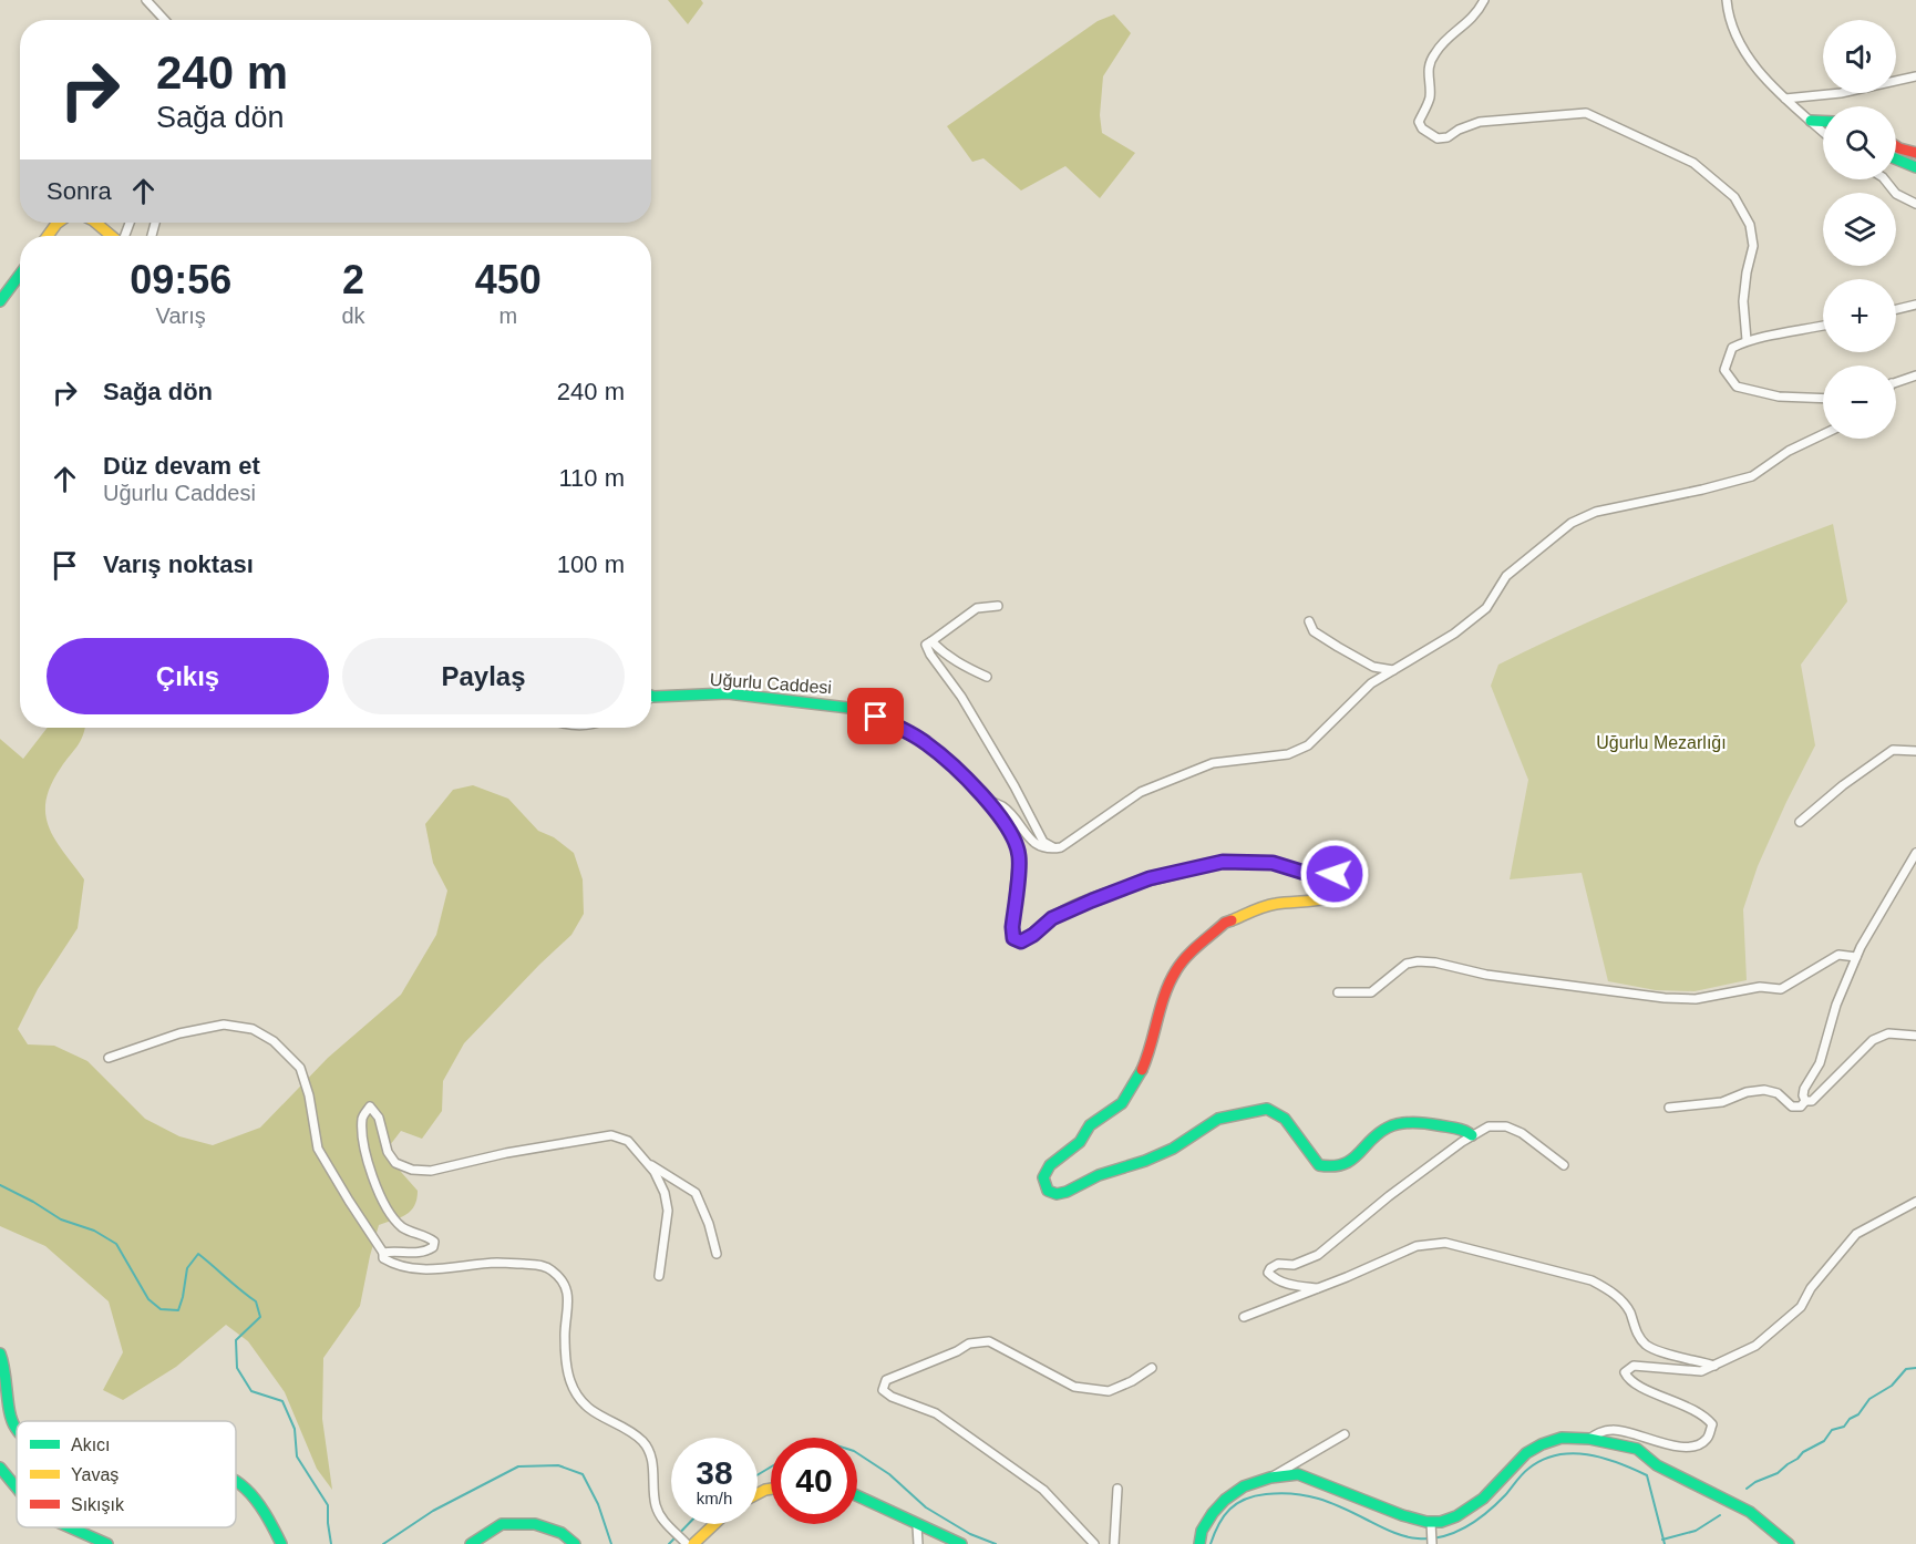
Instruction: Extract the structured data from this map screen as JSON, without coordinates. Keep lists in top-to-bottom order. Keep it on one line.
{"streets":{"street":["Uğurlu Caddesi"]},"parks":["Uğurlu Mezarlığı"],"legend":["Akıcı","Yavaş","Sıkışık"],"page":{"map_buttons":["+","−"],"turn":["240 m","Sağa dön"],"then":"Sonra","eta":["09:56","Varış","2","dk","450","m"],"list":[{"name":"Sağa dön","value":"240 m"},{"name":"Düz devam et","note":"Uğurlu Caddesi","value":"110 m"},{"name":"Varış noktası","value":"100 m"}],"buttons":["Çıkış","Paylaş"],"speed":"38 km/h","limit":"40"}}
